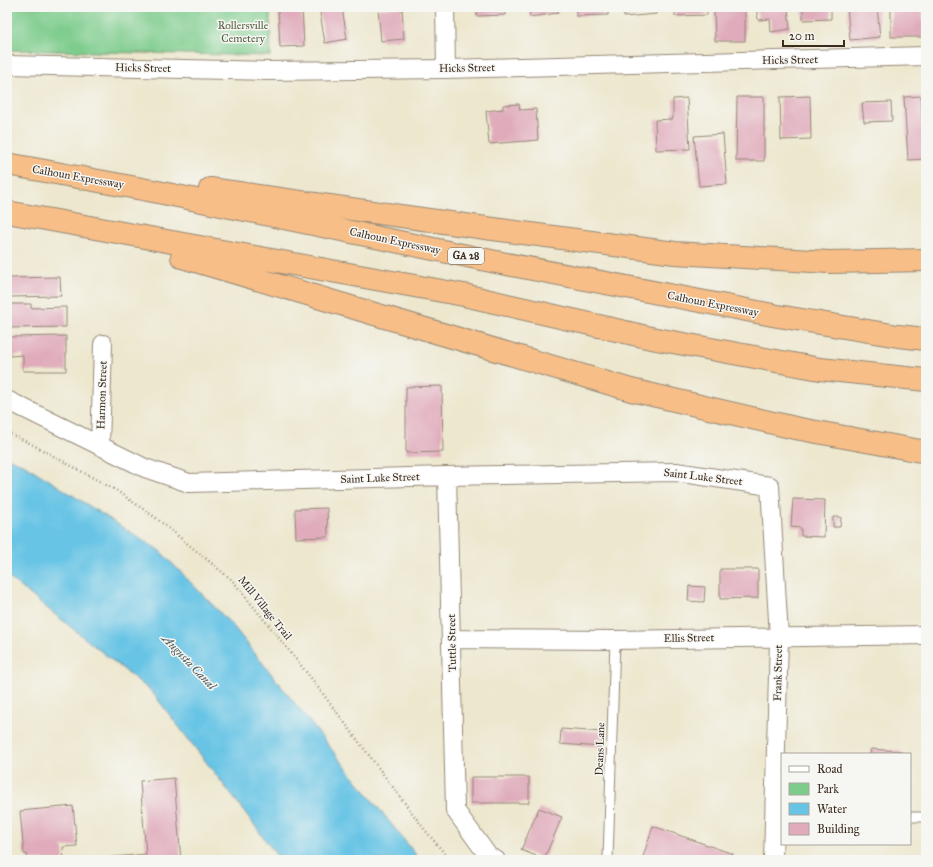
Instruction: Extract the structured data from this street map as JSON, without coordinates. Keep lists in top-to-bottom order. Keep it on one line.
{"streets":{"highway":["Calhoun Expressway","GA 28"],"street":["Hicks Street","Harmon Street","Saint Luke Street","Ellis Street","Tuttle Street","Frank Street"],"lane":["Deans Lane"],"path":["Mill Village Trail"]},"crossings":[["Harmon Street","Saint Luke Street"],["Saint Luke Street","Tuttle Street"],["Saint Luke Street","Frank Street"],["Ellis Street","Tuttle Street"],["Ellis Street","Frank Street"],["Ellis Street","Deans Lane"]],"water":["Augusta Canal"],"parks":["Rollersville Cemetery"],"legend":["Road","Park","Water","Building"],"scale_bar":"20 m"}
